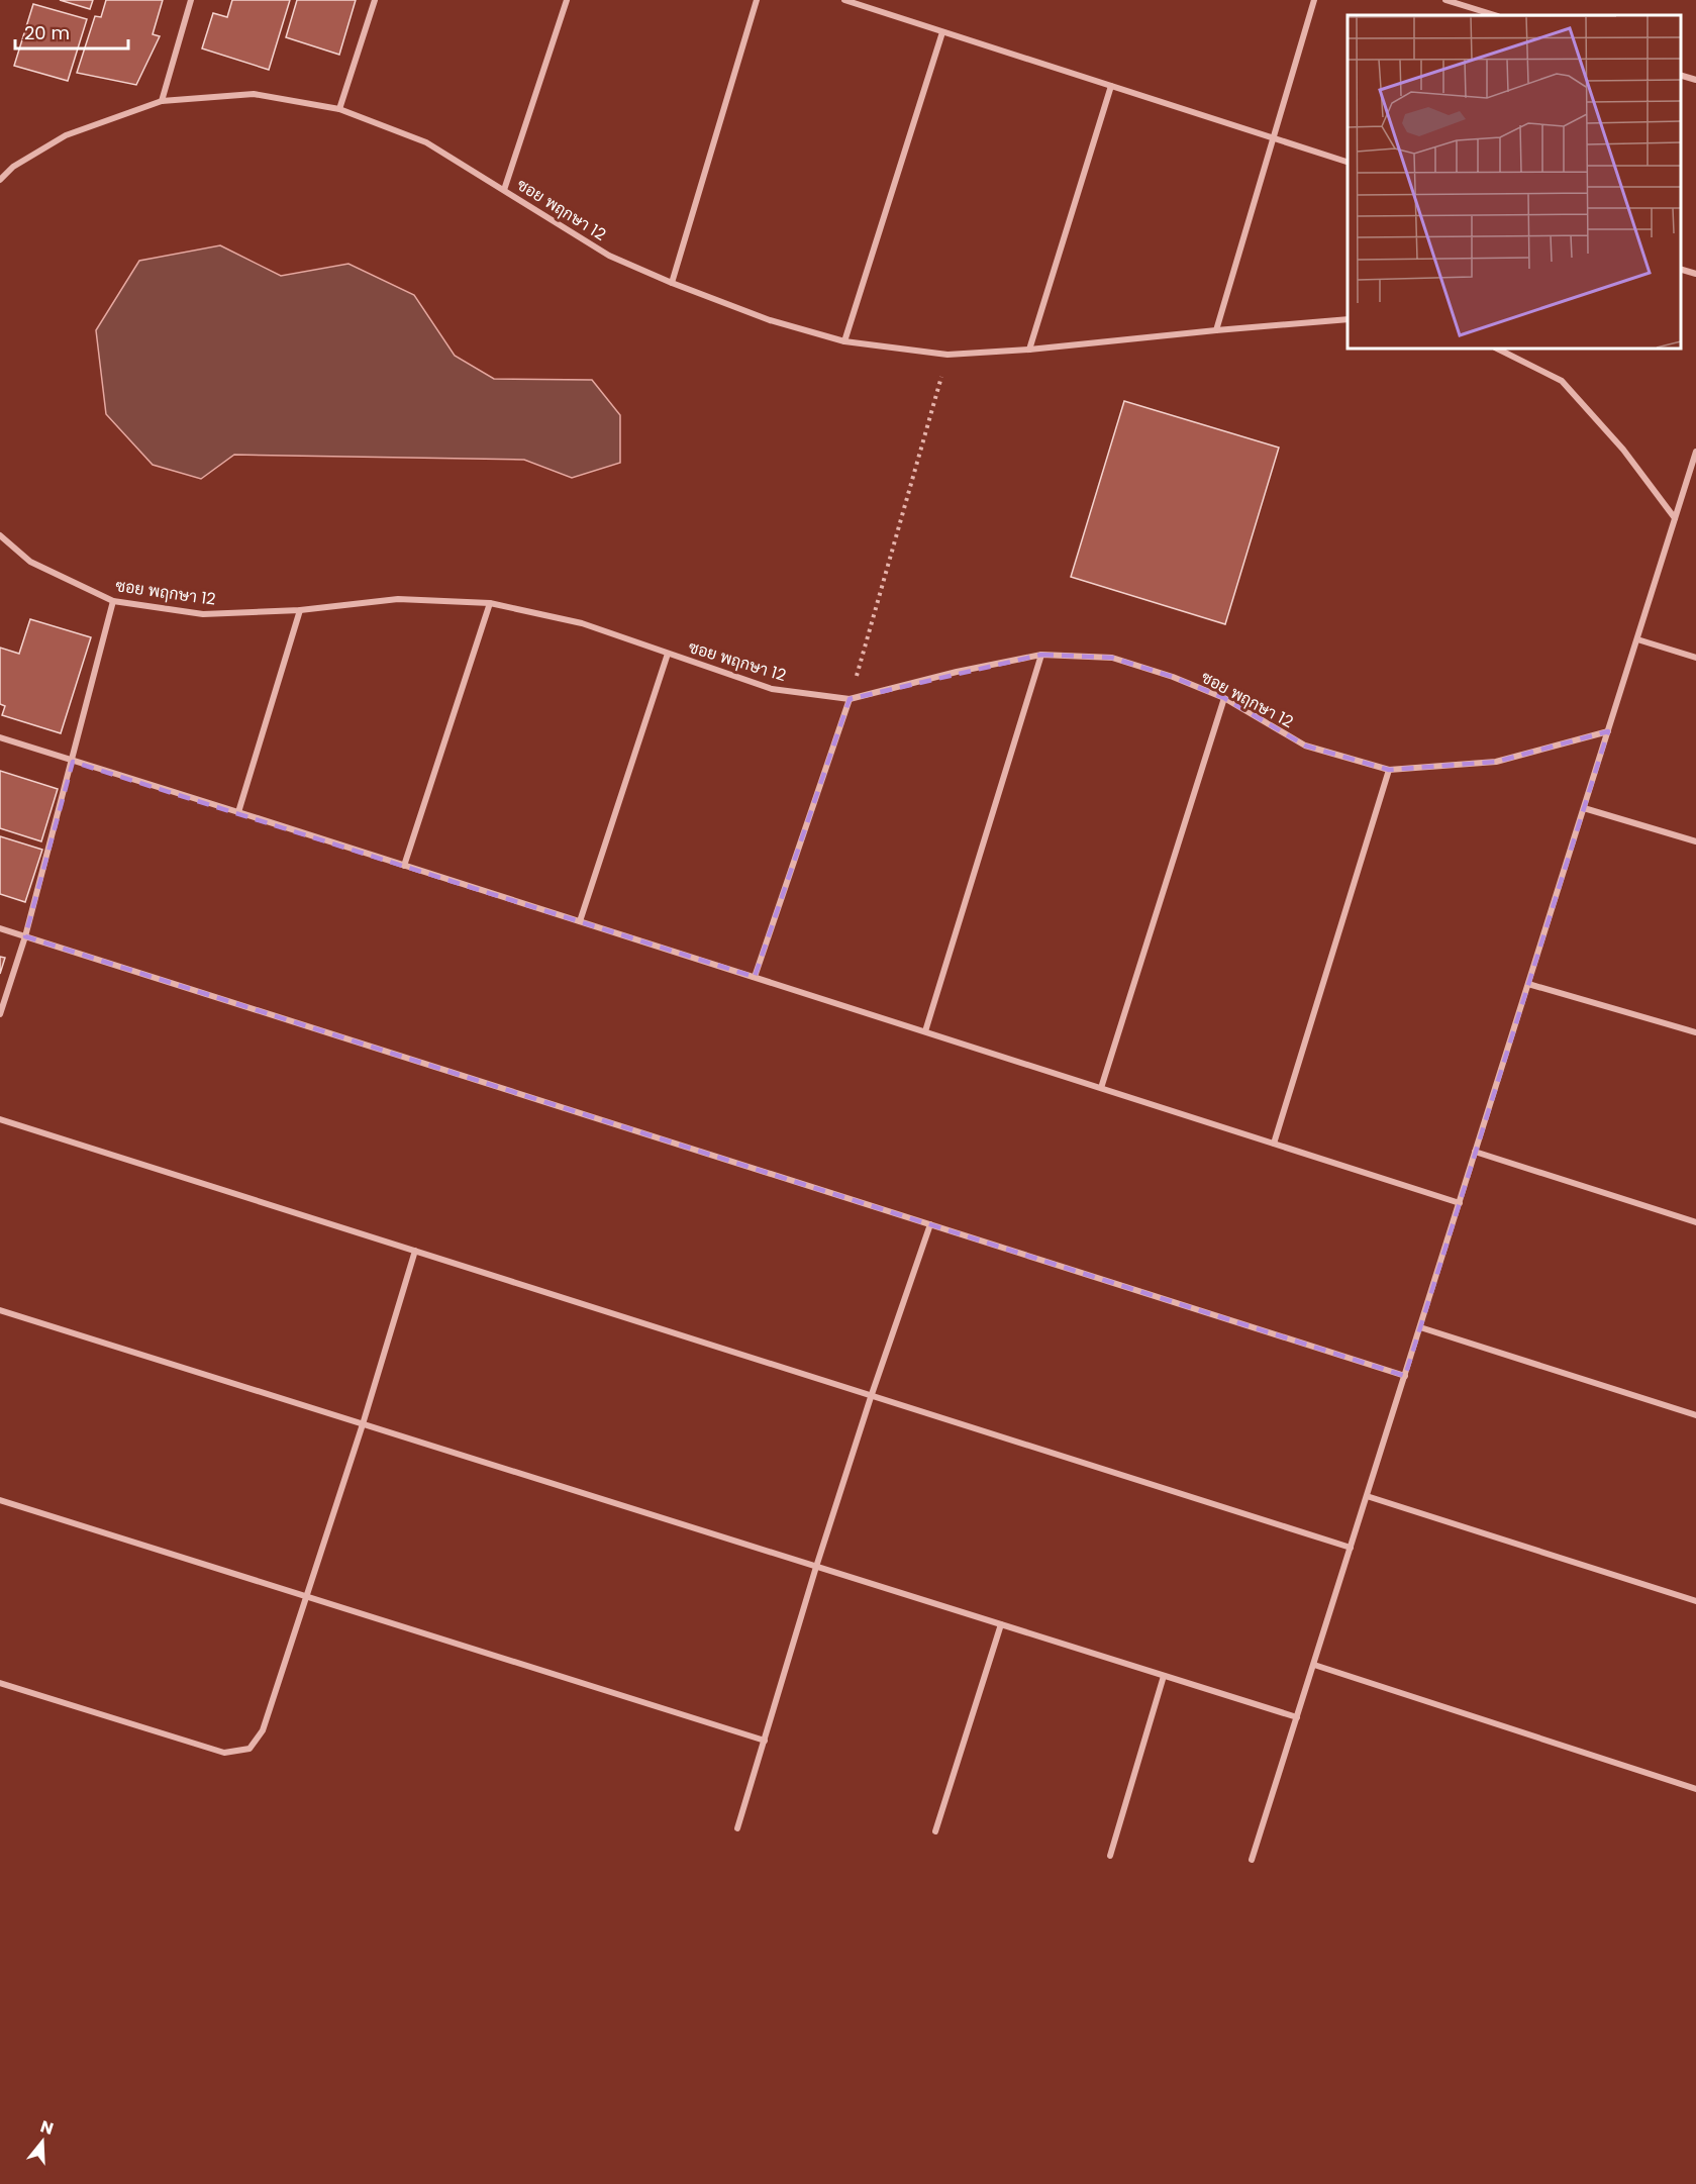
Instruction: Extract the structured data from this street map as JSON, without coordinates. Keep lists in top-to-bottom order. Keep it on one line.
{"streets":{"street":["ซอย พฤกษา 12"]},"scale_bar":"20 m","north":"top"}
